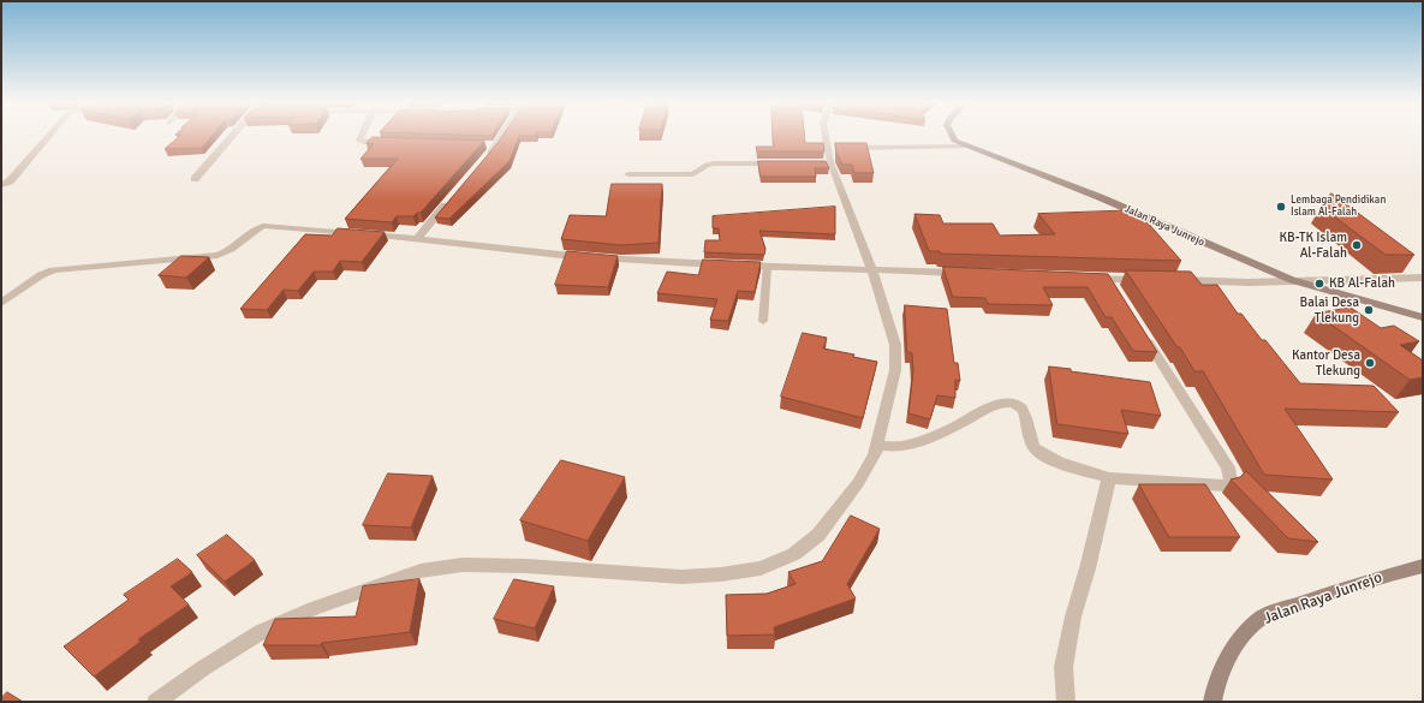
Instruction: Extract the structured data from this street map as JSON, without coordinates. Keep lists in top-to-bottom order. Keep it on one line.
{"streets":{"street":["Jalan Raya Junrejo"]},"places":["Lembaga Pendidikan Islam Al-Falah","KB-TK Islam Al-Falah","KB Al-Falah","Balai Desa Tlekung","Kantor Desa Tlekung"]}
